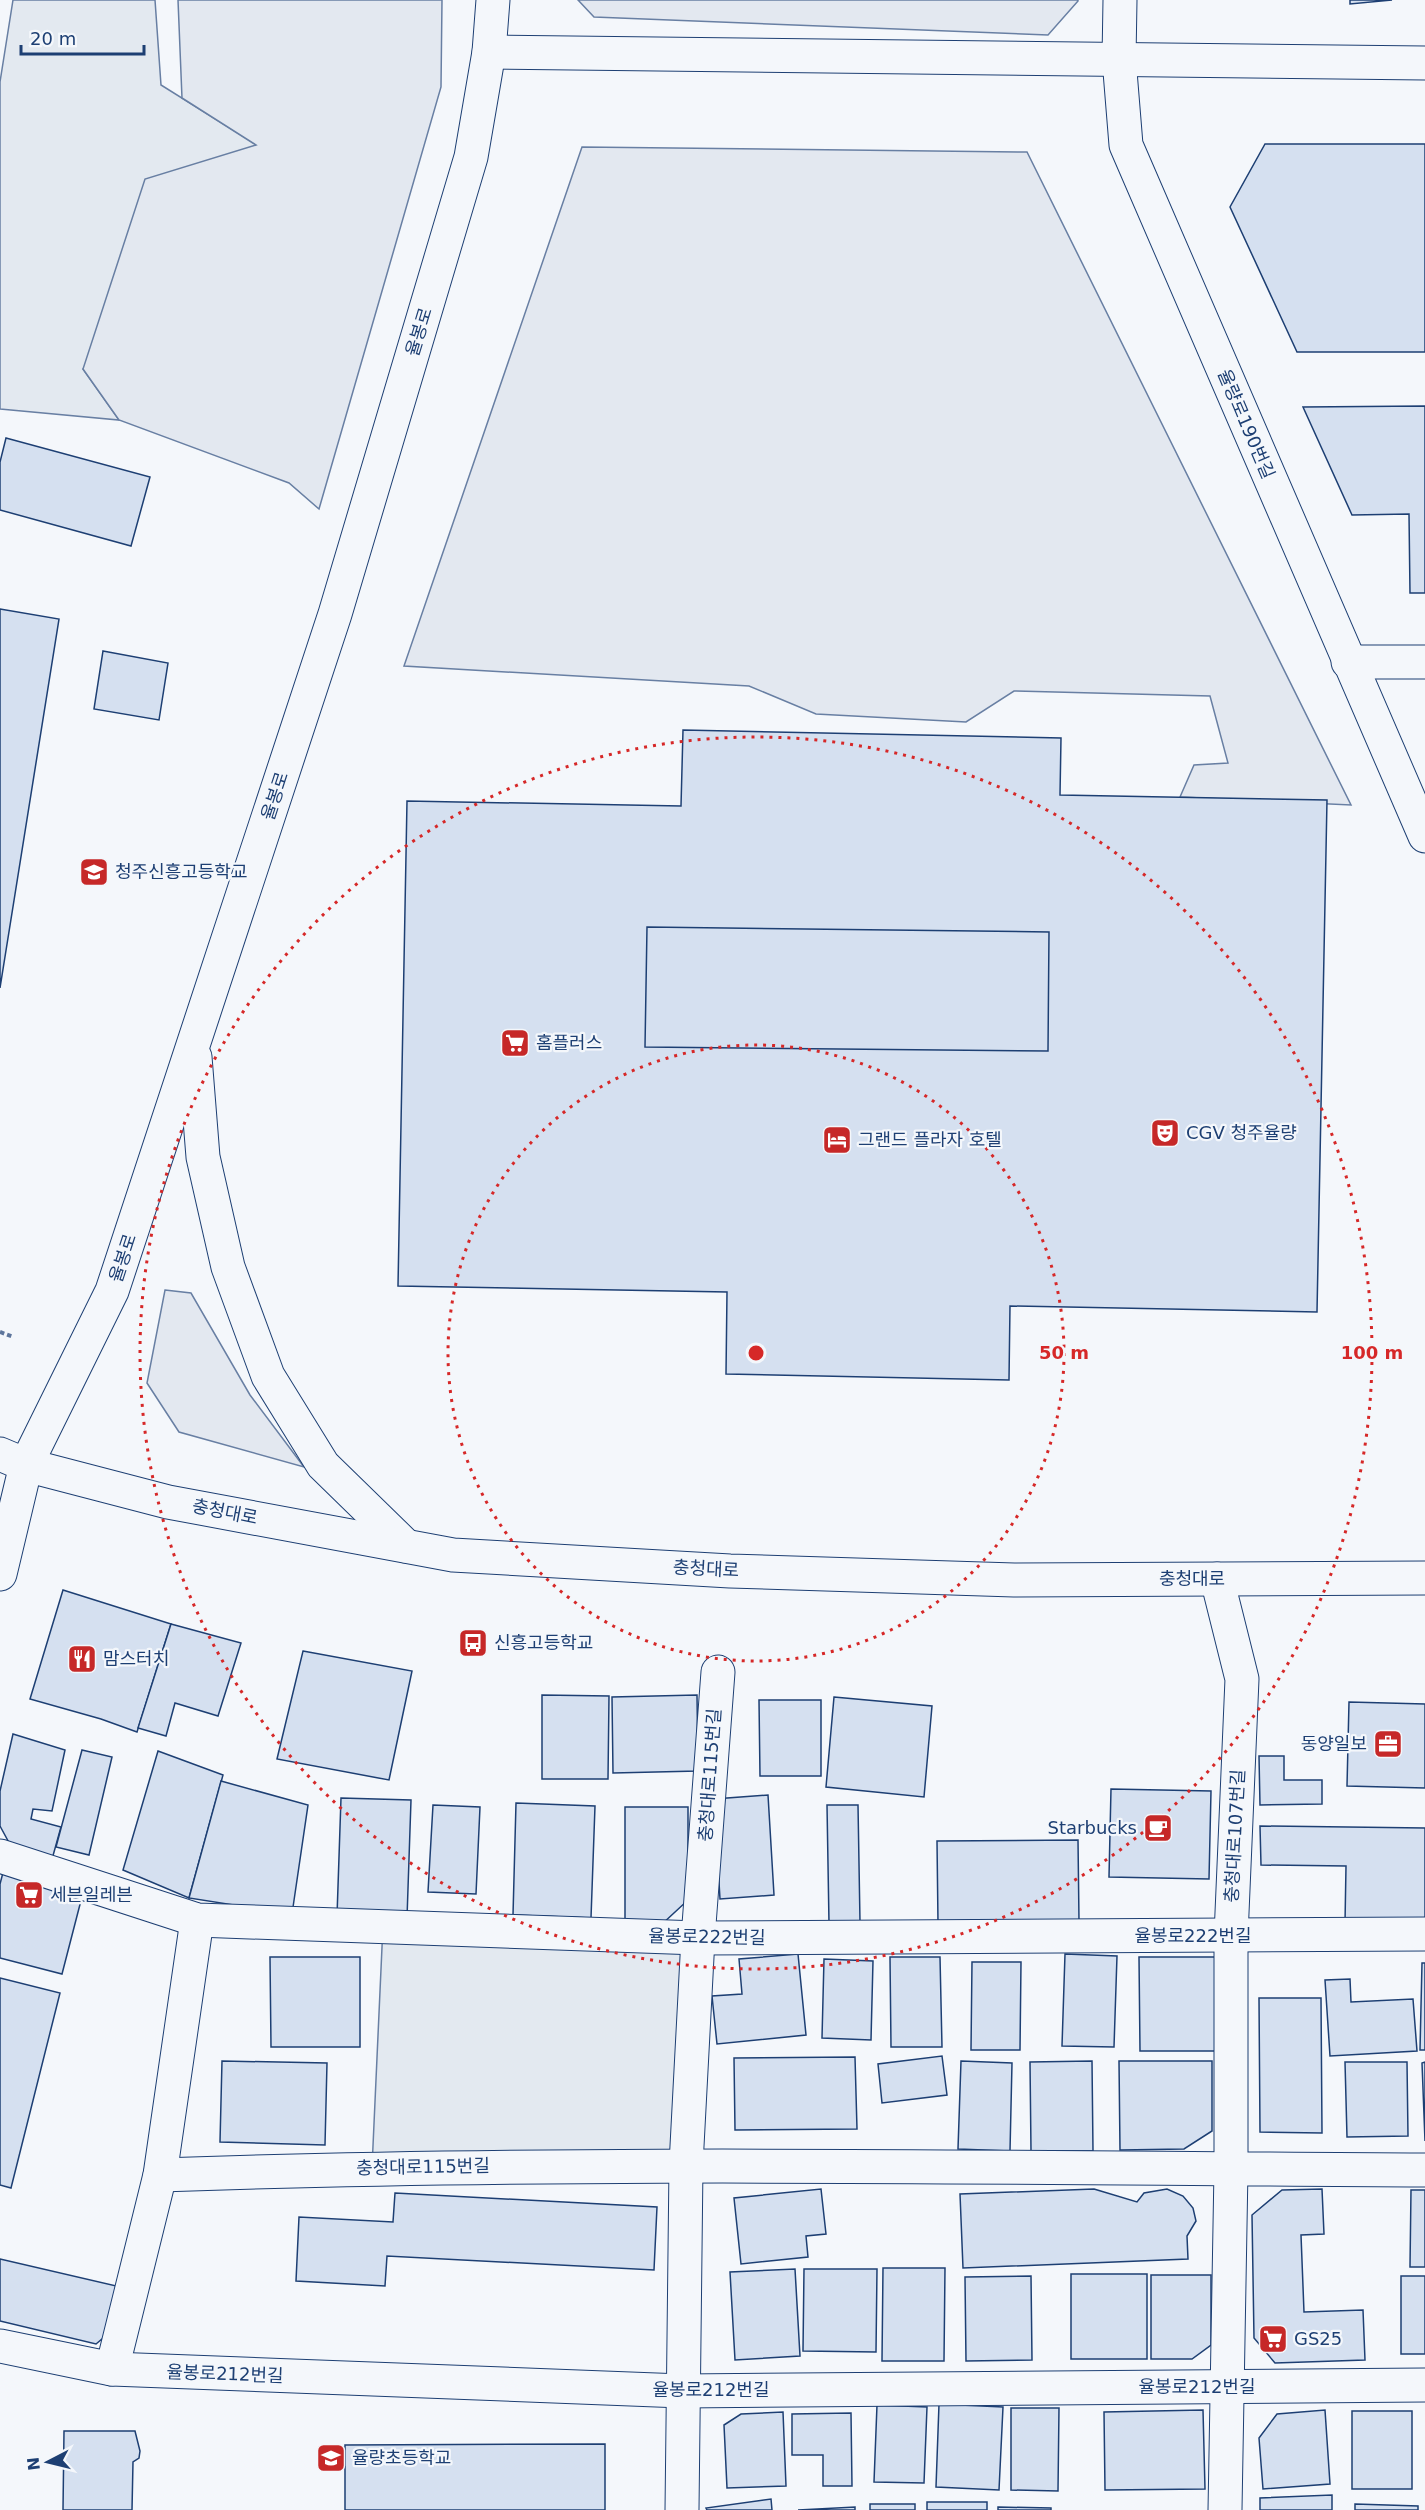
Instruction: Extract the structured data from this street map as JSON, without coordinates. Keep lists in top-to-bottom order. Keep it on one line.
{"streets":{"street":["율봉로","율량로190번길","충청대로","충청대로115번길","충청대로107번길","율봉로222번길","율봉로212번길"]},"crossings":[["율봉로","충청대로"],["충청대로","충청대로107번길"],["충청대로115번길","충청대로107번길"],["충청대로115번길","율봉로222번길"],["충청대로115번길","율봉로212번길"],["충청대로107번길","율봉로222번길"],["충청대로107번길","율봉로212번길"]],"places":{"school or university":["청주신흥고등학교","율량초등학교"],"supermarket":["홈플러스","세븐일레븐","GS25"],"theatre":["CGV 청주율량"],"hotel":["그랜드 플라자 호텔"],"bus stop":["신흥고등학교"],"restaurant":["맘스터치"],"office":["동양일보"],"cafe":["Starbucks"]},"scale_bar":"20 m","north":"left","rings":["50 m","100 m"]}
